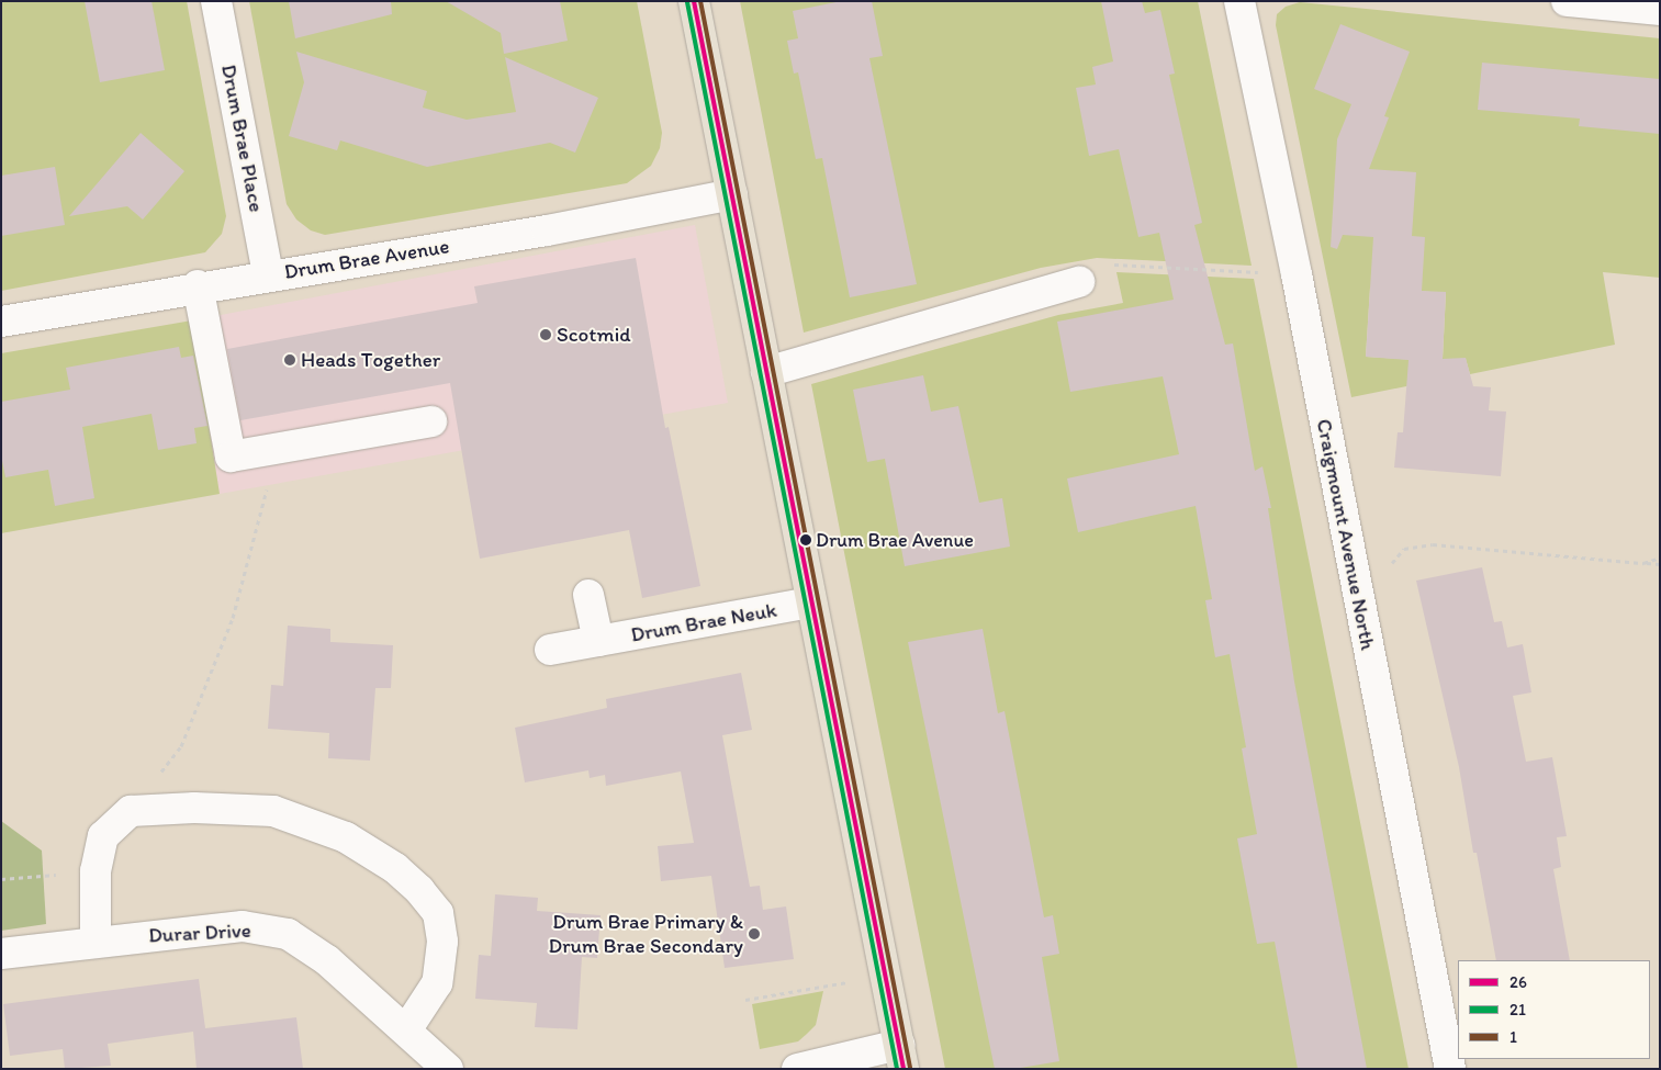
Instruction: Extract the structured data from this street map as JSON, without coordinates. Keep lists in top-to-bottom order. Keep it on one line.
{"streets":{"street":["Drum Brae Place","Drum Brae Avenue","Craigmount Avenue North","Drum Brae Neuk","Durar Drive"]},"crossings":[["Drum Brae Place","Drum Brae Avenue"]],"places":["Scotmid","Heads Together","Drum Brae Avenue","Drum Brae Primary & Drum Brae Secondary"],"lines":["transit line 26","transit line 1","transit line 21"],"legend":["26","21","1"]}
